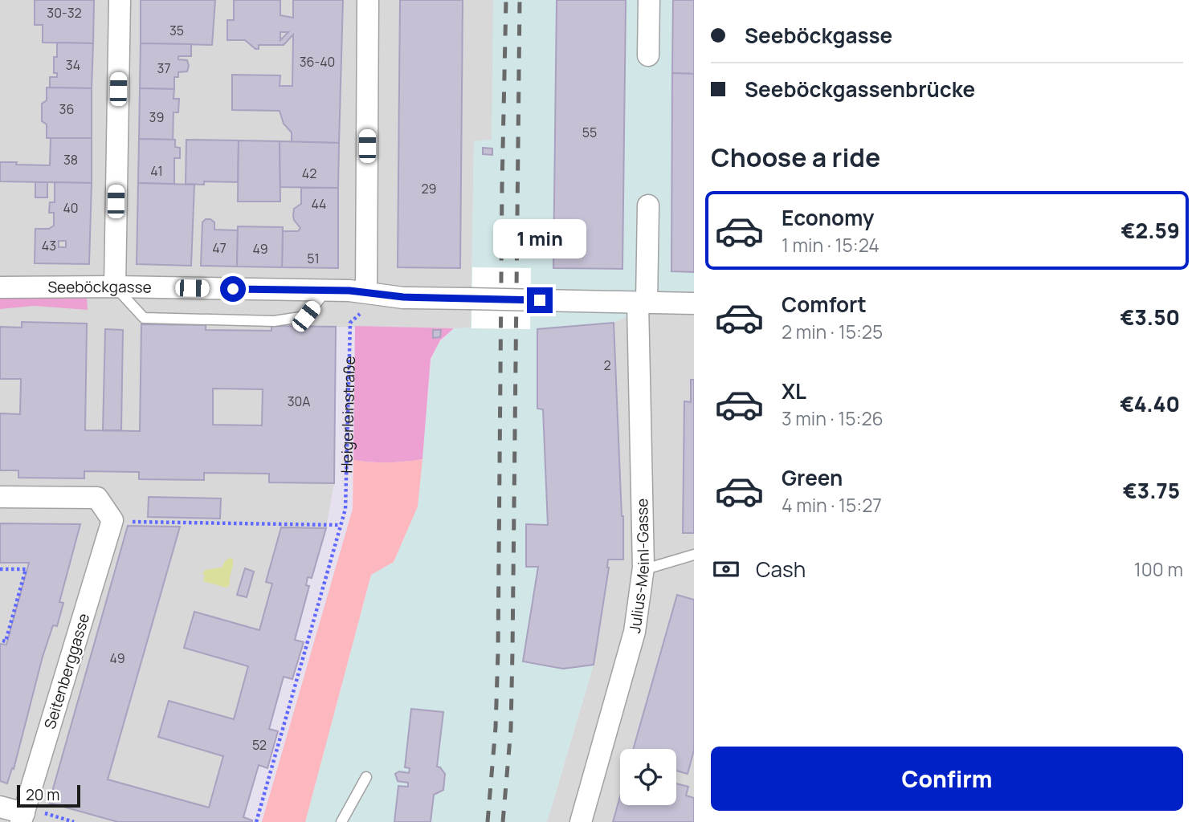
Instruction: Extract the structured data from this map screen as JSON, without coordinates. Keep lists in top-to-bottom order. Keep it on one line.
{"streets":{"street":["Seeböckgasse","Julius-Meinl-Gasse","Seitenberggasse"],"path":["Heigerleinstraße"]},"crossings":[["Seeböckgasse","Heigerleinstraße"],["Seeböckgasse","Julius-Meinl-Gasse"]],"house_numbers":["30-32","35","36-40","34","37","36","39","55","38","41","42","29","44","40","43","47","49","51","2","30A","49","52"],"scale_bar":"20 m","page":{"banner":["Seeböckgasse","Seeböckgassenbrücke"],"heading":"Choose a ride","list":[{"name":"Economy","note":"1 min · 15:24","value":"€2.59"},{"name":"Comfort","note":"2 min · 15:25","value":"€3.50"},{"name":"XL","note":"3 min · 15:26","value":"€4.40"},{"name":"Green","note":"4 min · 15:27","value":"€3.75"}],"bubble":"1 min","pay":["Cash","100 m"],"buttons":"Confirm","scale":"20 m"}}
